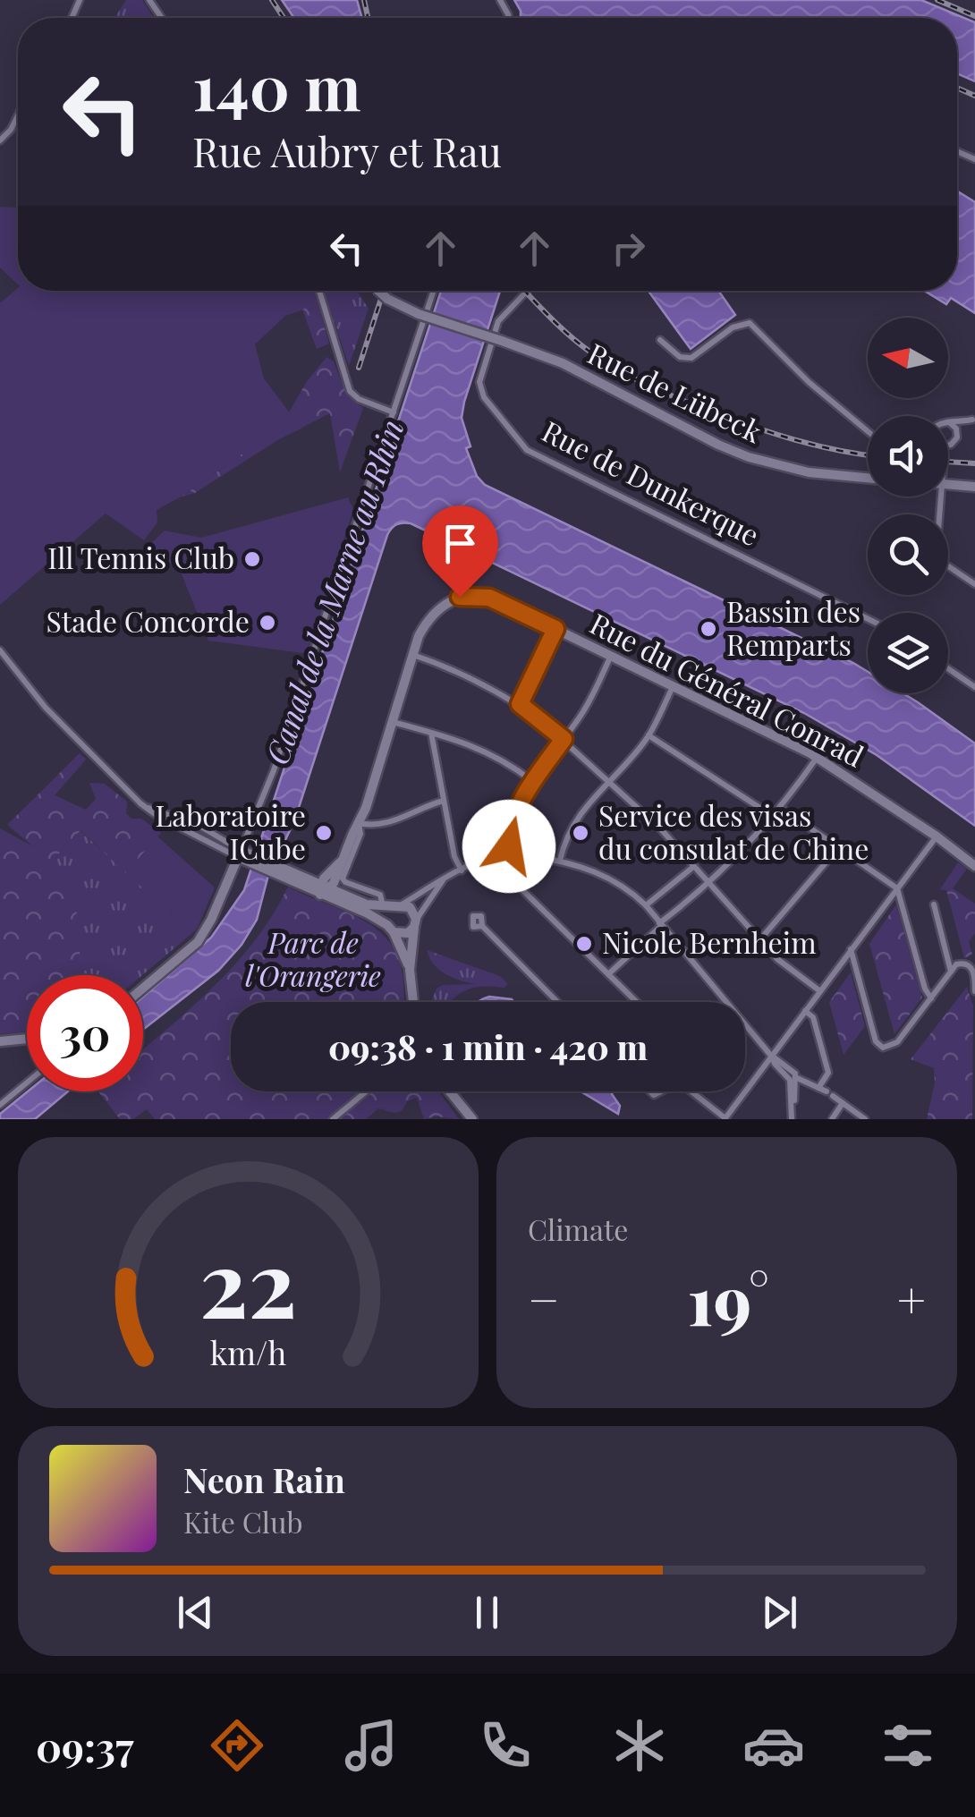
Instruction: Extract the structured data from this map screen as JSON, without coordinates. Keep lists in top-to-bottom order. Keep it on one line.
{"streets":{"main road":["Rue de Lübeck","Rue du Général Conrad"],"street":["Rue de Dunkerque"]},"water":["Canal de la Marne au Rhin"],"parks":["Parc de l'Orangerie"],"places":["Ill Tennis Club","Stade Concorde","Bassin des Remparts","Laboratoire ICube","Service des visas du consulat de Chine","Nicole Bernheim"],"north":"left","page":{"turn":["140 m","Rue Aubry et Rau"],"limit":"30","trip":"09:38 · 1 min · 420 m","tile":"Climate","heat":["−","19°","+"],"song":["Neon Rain","Kite Club"],"tabs":"09:37","gauge":["22","km/h"]}}
